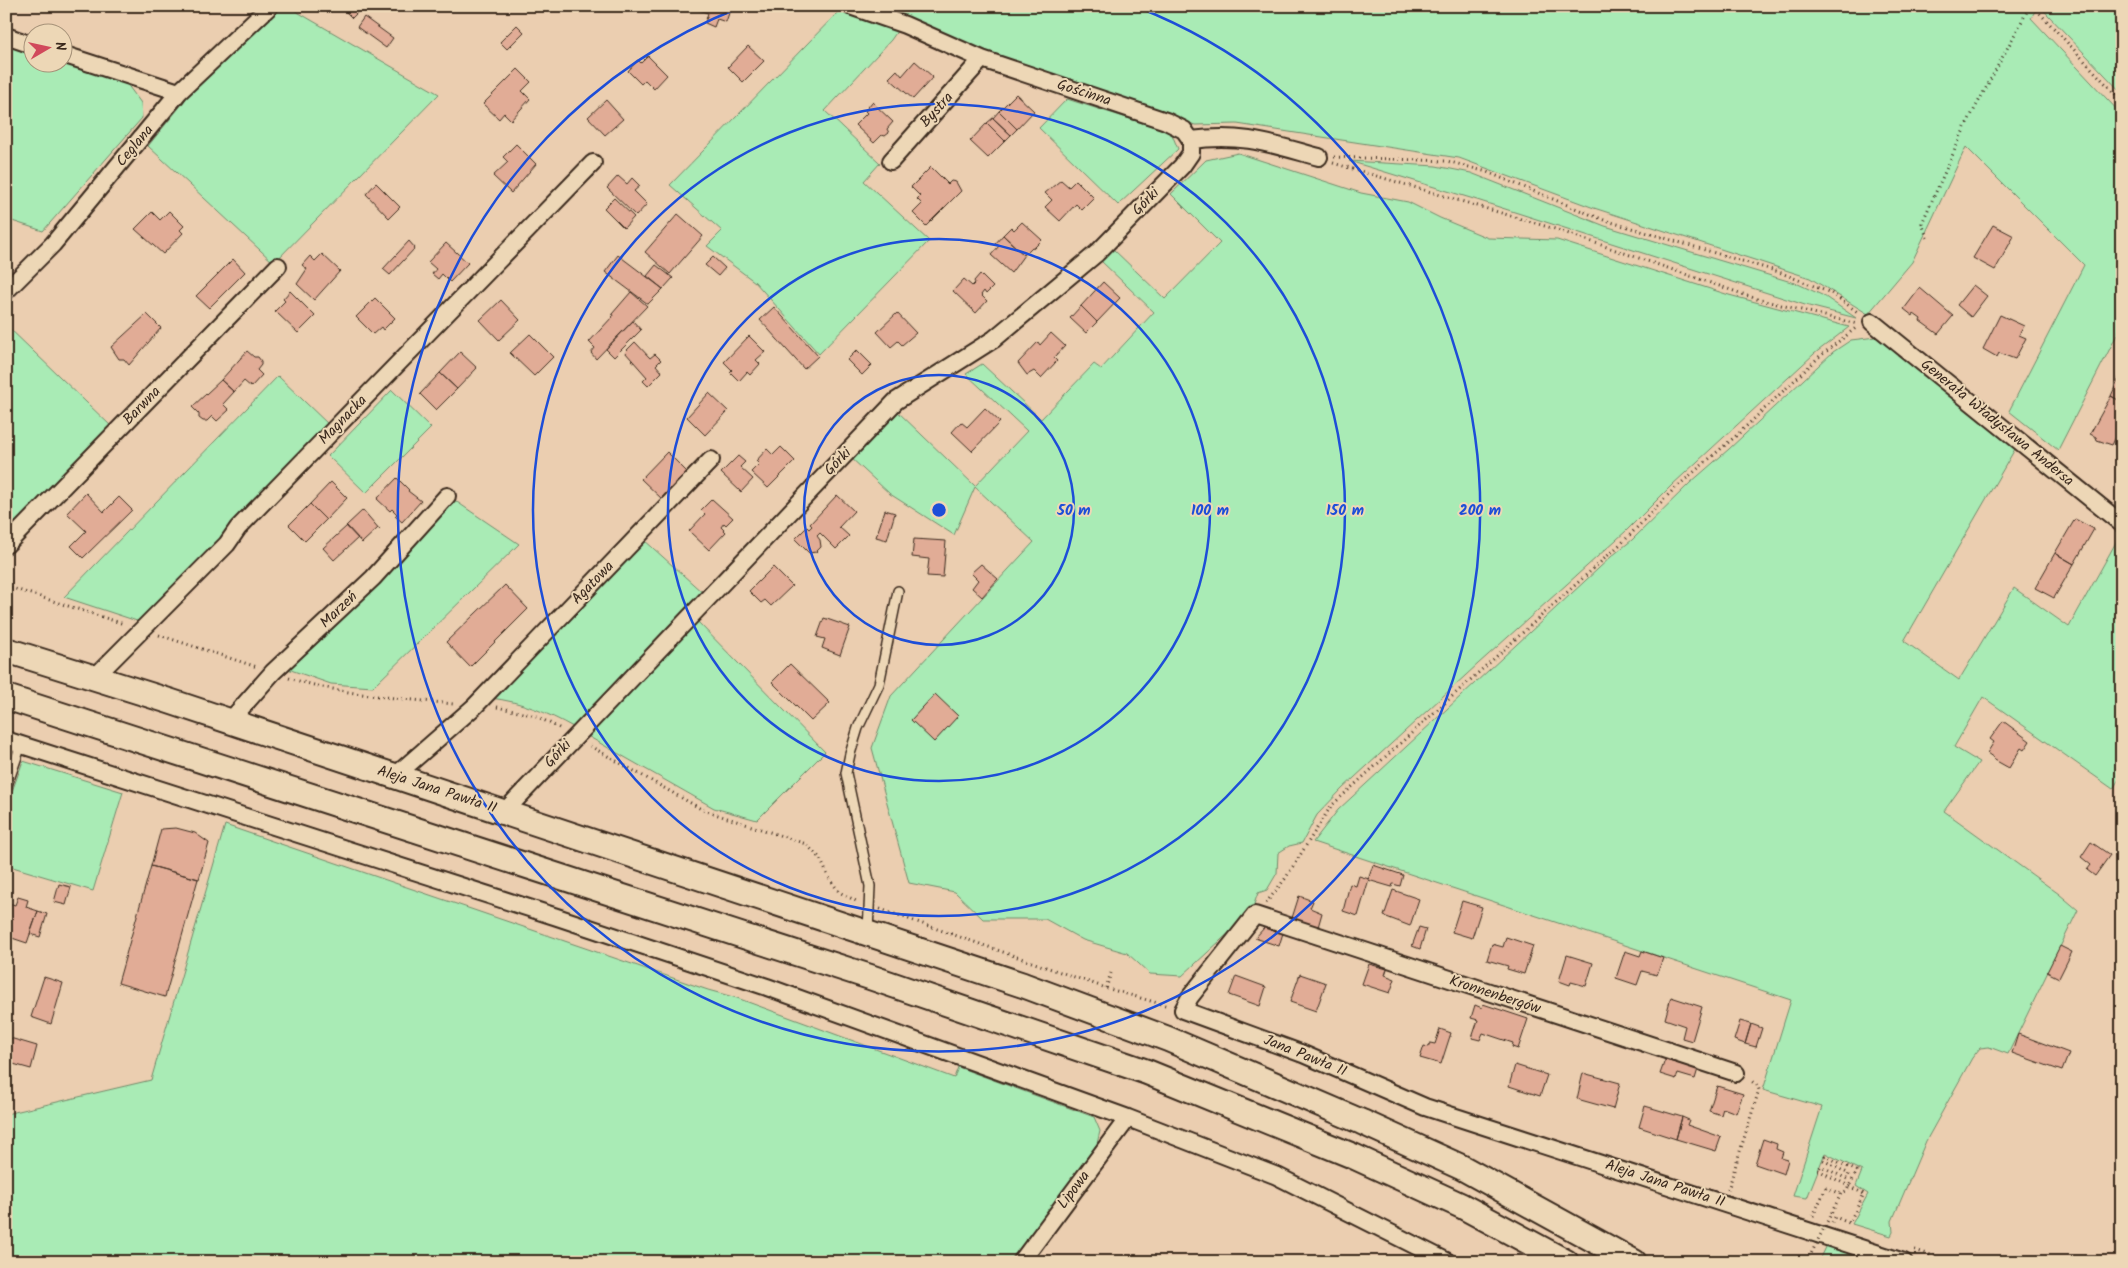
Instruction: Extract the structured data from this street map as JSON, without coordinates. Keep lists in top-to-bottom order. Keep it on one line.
{"streets":{"main road":["Aleja Jana Pawła II"],"street":["Gościnna","Bystra","Ceglana","Górki","Barwna","Magnacka","Generała Władysława Andersa","Agatowa","Marzeń","Kronnenbergów","Jana Pawła II","Lipowa"]},"crossings":[["Gościnna","Bystra"],["Gościnna","Górki"],["Górki","Aleja Jana Pawła II"],["Magnacka","Aleja Jana Pawła II"],["Agatowa","Aleja Jana Pawła II"],["Marzeń","Aleja Jana Pawła II"],["Aleja Jana Pawła II","Jana Pawła II"]],"north":"right","rings":["50 m","100 m","150 m","200 m"]}
